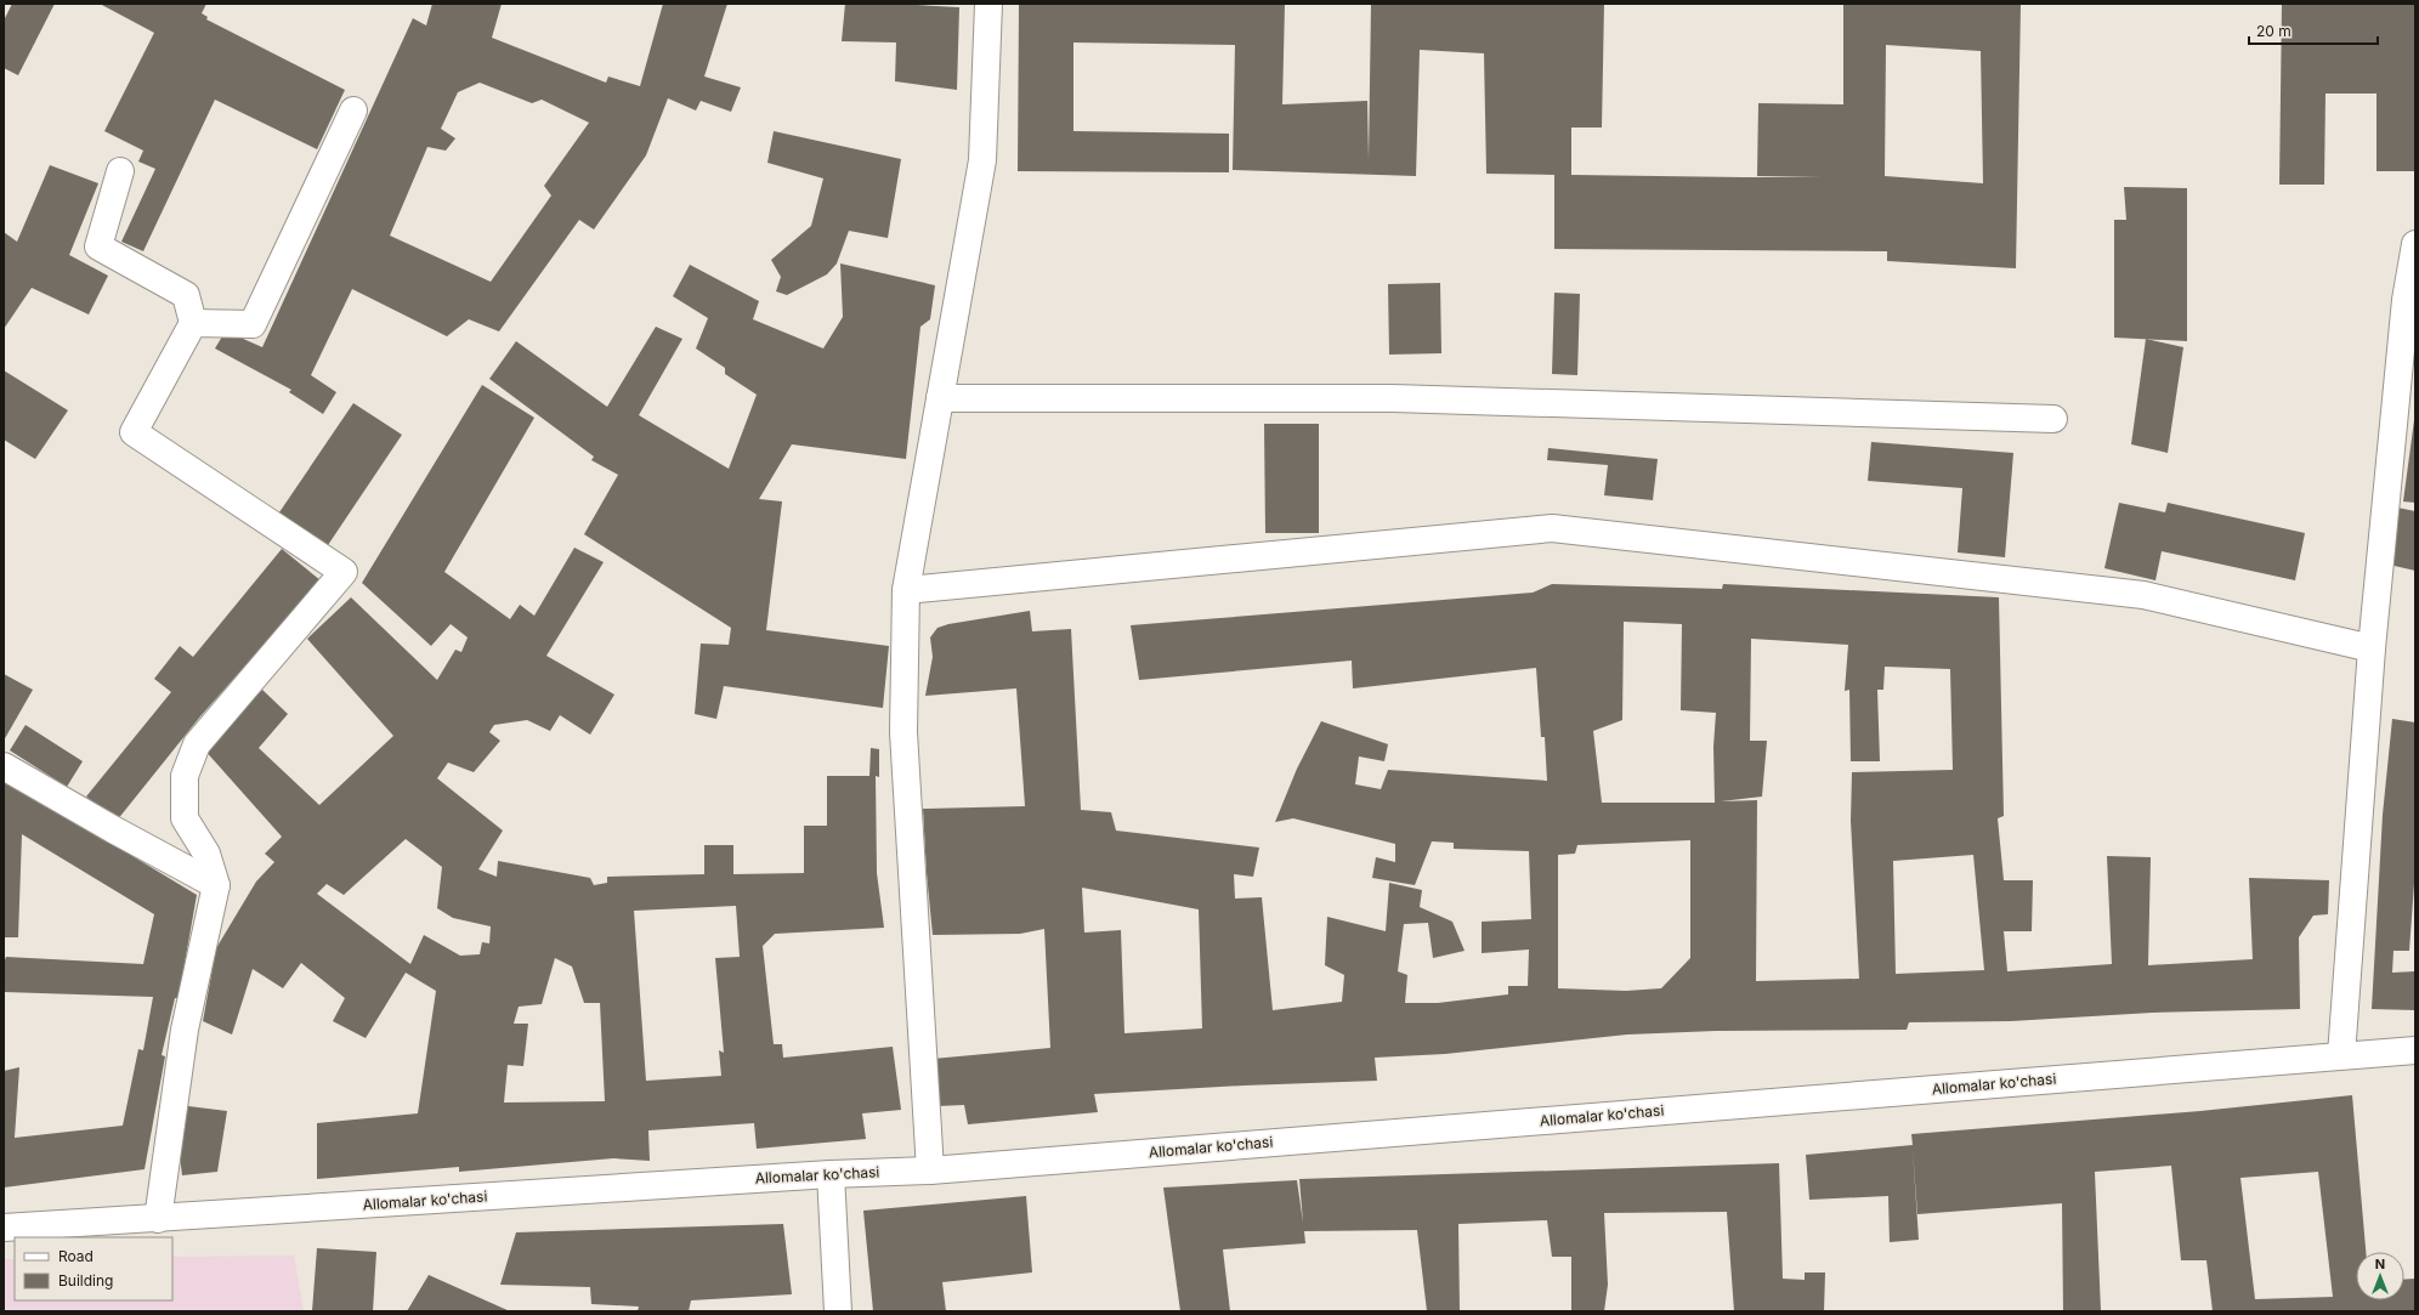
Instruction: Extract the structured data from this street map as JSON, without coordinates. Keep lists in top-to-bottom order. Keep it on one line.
{"streets":{"street":["Allomalar ko'chasi"]},"legend":["Road","Building"],"scale_bar":"20 m","north":"top"}
